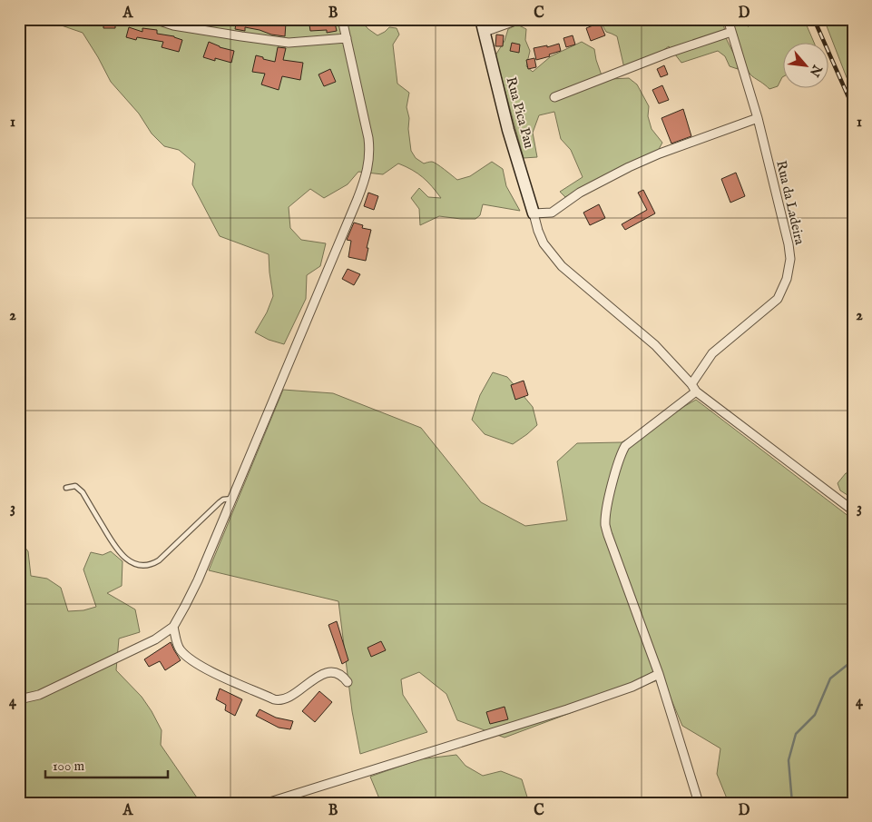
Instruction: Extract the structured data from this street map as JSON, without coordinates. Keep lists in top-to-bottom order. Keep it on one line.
{"streets":{"street":["Rua Pica Pau","Rua da Ladeira"]},"scale_bar":"100 m","north":"bottom right","grid":{"columns":["A","B","C","D"],"rows":["1","2","3","4"]}}
